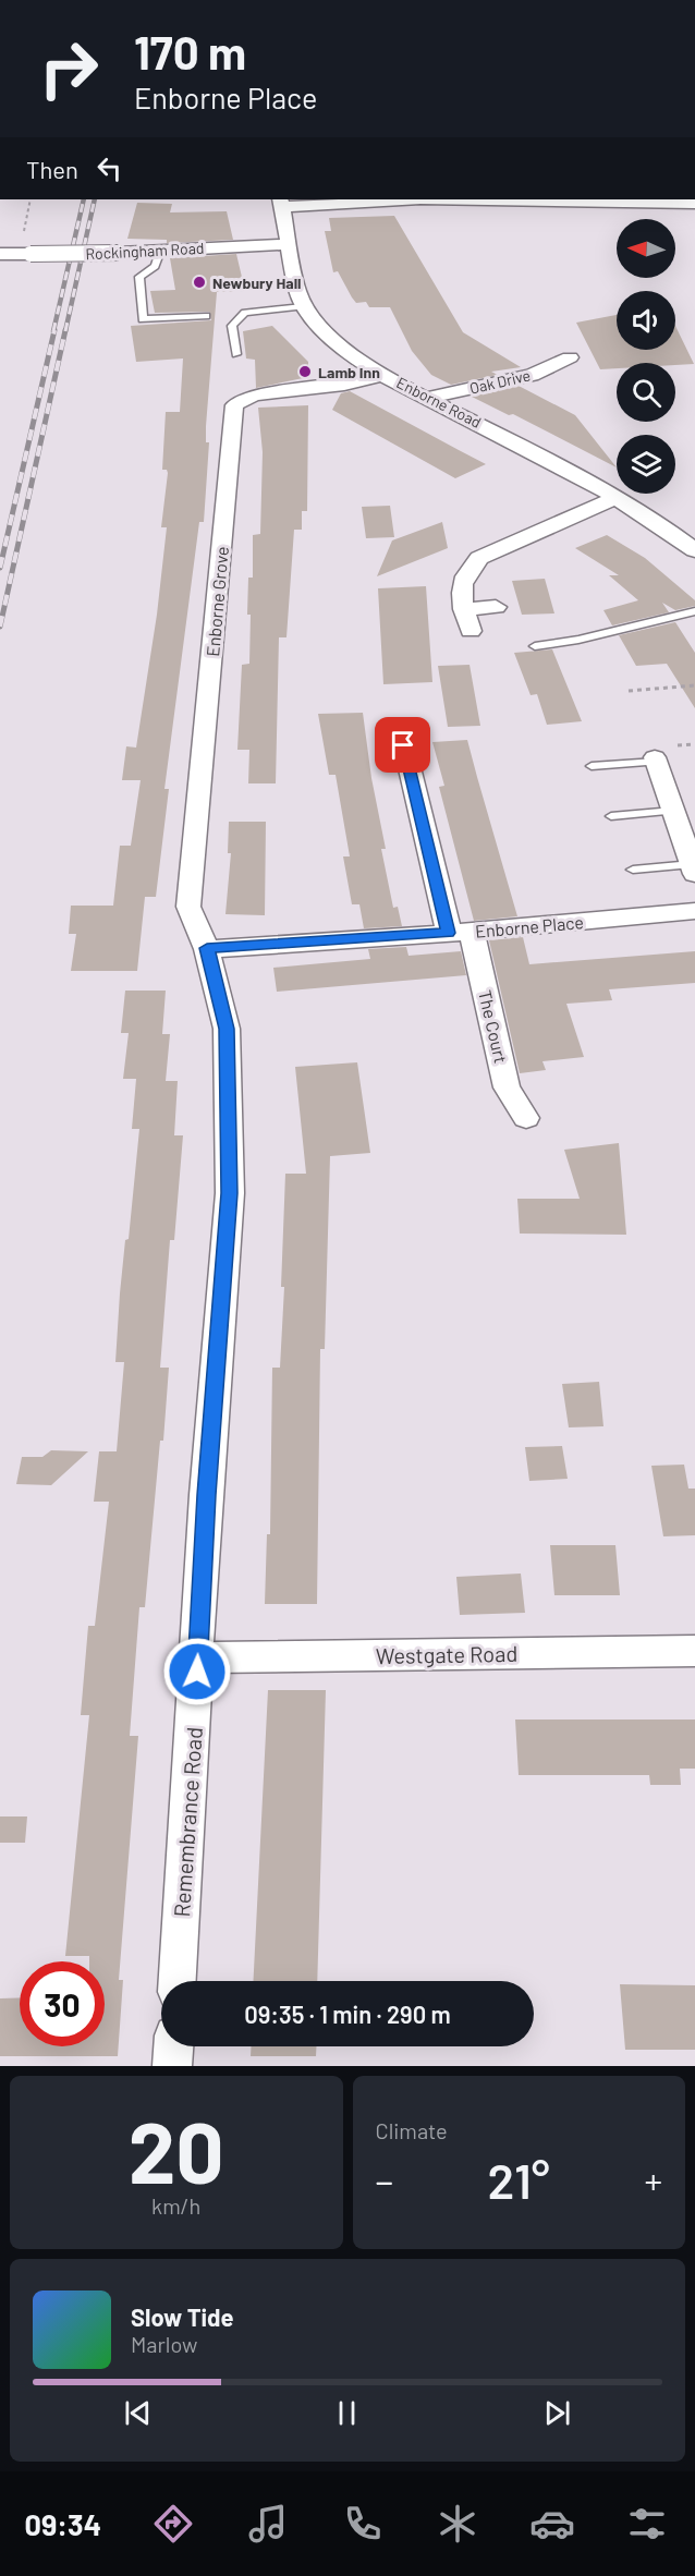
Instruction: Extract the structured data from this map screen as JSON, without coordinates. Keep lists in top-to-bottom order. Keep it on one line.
{"streets":{"street":["Rockingham Road","Oak Drive","Enborne Road","Enborne Grove","Enborne Place","The Court","Westgate Road","Remembrance Road"]},"crossings":[["Rockingham Road","Enborne Road"],["Oak Drive","Enborne Road"],["Enborne Road","Enborne Grove"],["Enborne Grove","Enborne Place"],["Enborne Grove","Remembrance Road"],["Enborne Place","The Court"],["Enborne Place","Remembrance Road"],["Westgate Road","Remembrance Road"]],"places":["Newbury Hall","Lamb Inn"],"north":"left","page":{"turn":["170 m","Enborne Place"],"then":"Then","limit":"30","trip":"09:35 · 1 min · 290 m","tile":[["20","km/h"],"Climate"],"heat":["−","21°","+"],"song":["Slow Tide","Marlow"],"tabs":"09:34"}}
